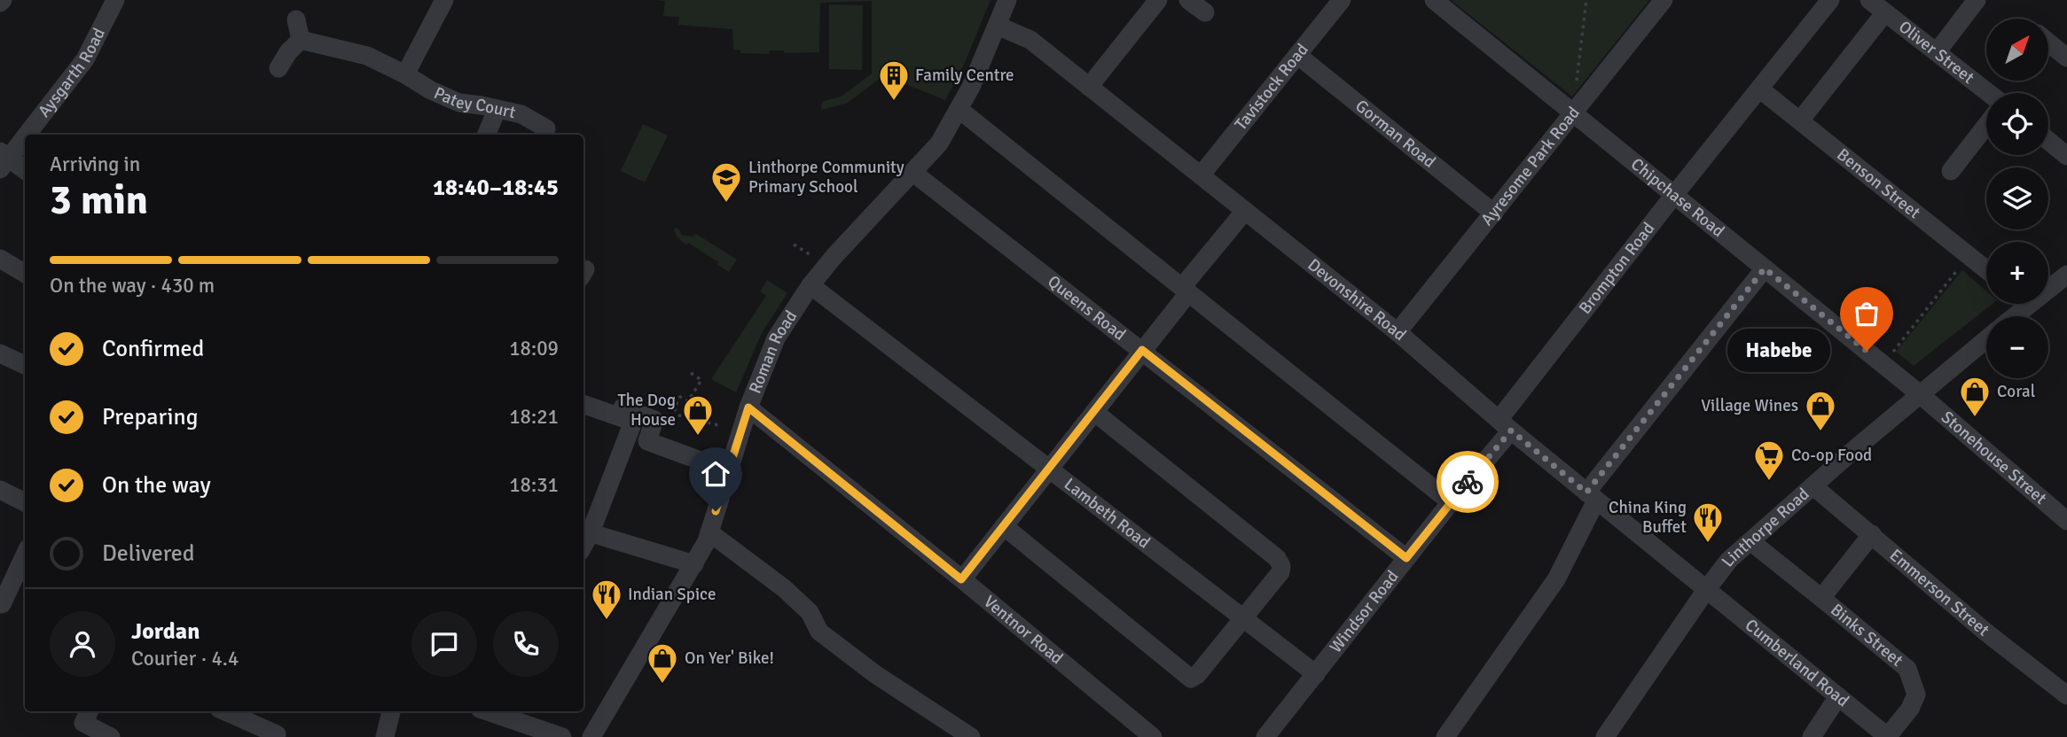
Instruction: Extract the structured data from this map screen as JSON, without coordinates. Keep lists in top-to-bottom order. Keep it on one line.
{"streets":{"street":["Oliver Street","Aysgarth Road","Tavistock Road","Patey Court","Gorman Road","Ayresome Park Road","Benson Street","Chipchase Road","Brompton Road","Devonshire Road","Queens Road","Roman Road","Stonehouse Street","Lambeth Road","Linthorpe Road","Emmerson Street","Windsor Road","Ventnor Road","Binks Street","Cumberland Road"]},"crossings":[["Tavistock Road","Gorman Road"],["Tavistock Road","Devonshire Road"],["Gorman Road","Ayresome Park Road"],["Ayresome Park Road","Chipchase Road"],["Ayresome Park Road","Devonshire Road"],["Benson Street","Brompton Road"],["Chipchase Road","Brompton Road"],["Chipchase Road","Stonehouse Street"],["Chipchase Road","Linthorpe Road"],["Brompton Road","Devonshire Road"],["Brompton Road","Windsor Road"],["Devonshire Road","Roman Road"],["Devonshire Road","Linthorpe Road"],["Devonshire Road","Windsor Road"],["Devonshire Road","Cumberland Road"],["Queens Road","Roman Road"],["Queens Road","Windsor Road"],["Roman Road","Lambeth Road"],["Roman Road","Ventnor Road"],["Stonehouse Street","Linthorpe Road"],["Lambeth Road","Windsor Road"],["Linthorpe Road","Emmerson Street"],["Linthorpe Road","Binks Street"],["Linthorpe Road","Cumberland Road"],["Emmerson Street","Binks Street"],["Binks Street","Cumberland Road"]],"places":{"building":["Family Centre"],"school or university":["Linthorpe Community Primary School"],"other":["Habebe"],"shop":["Coral","Village Wines","The Dog House","On Yer' Bike!"],"supermarket":["Co-op Food"],"restaurant":["China King Buffet","Indian Spice"]},"north":"top right","page":{"map_buttons":["+","−"],"heading":["3 min","Arriving in","18:40–18:45"],"panel":["Jordan","Courier · 4.4"],"bar":"On the way · 430 m","list":[["Confirmed","18:09"],["Preparing","18:21"],["On the way","18:31"],"Delivered"],"bubble":"Habebe"}}
